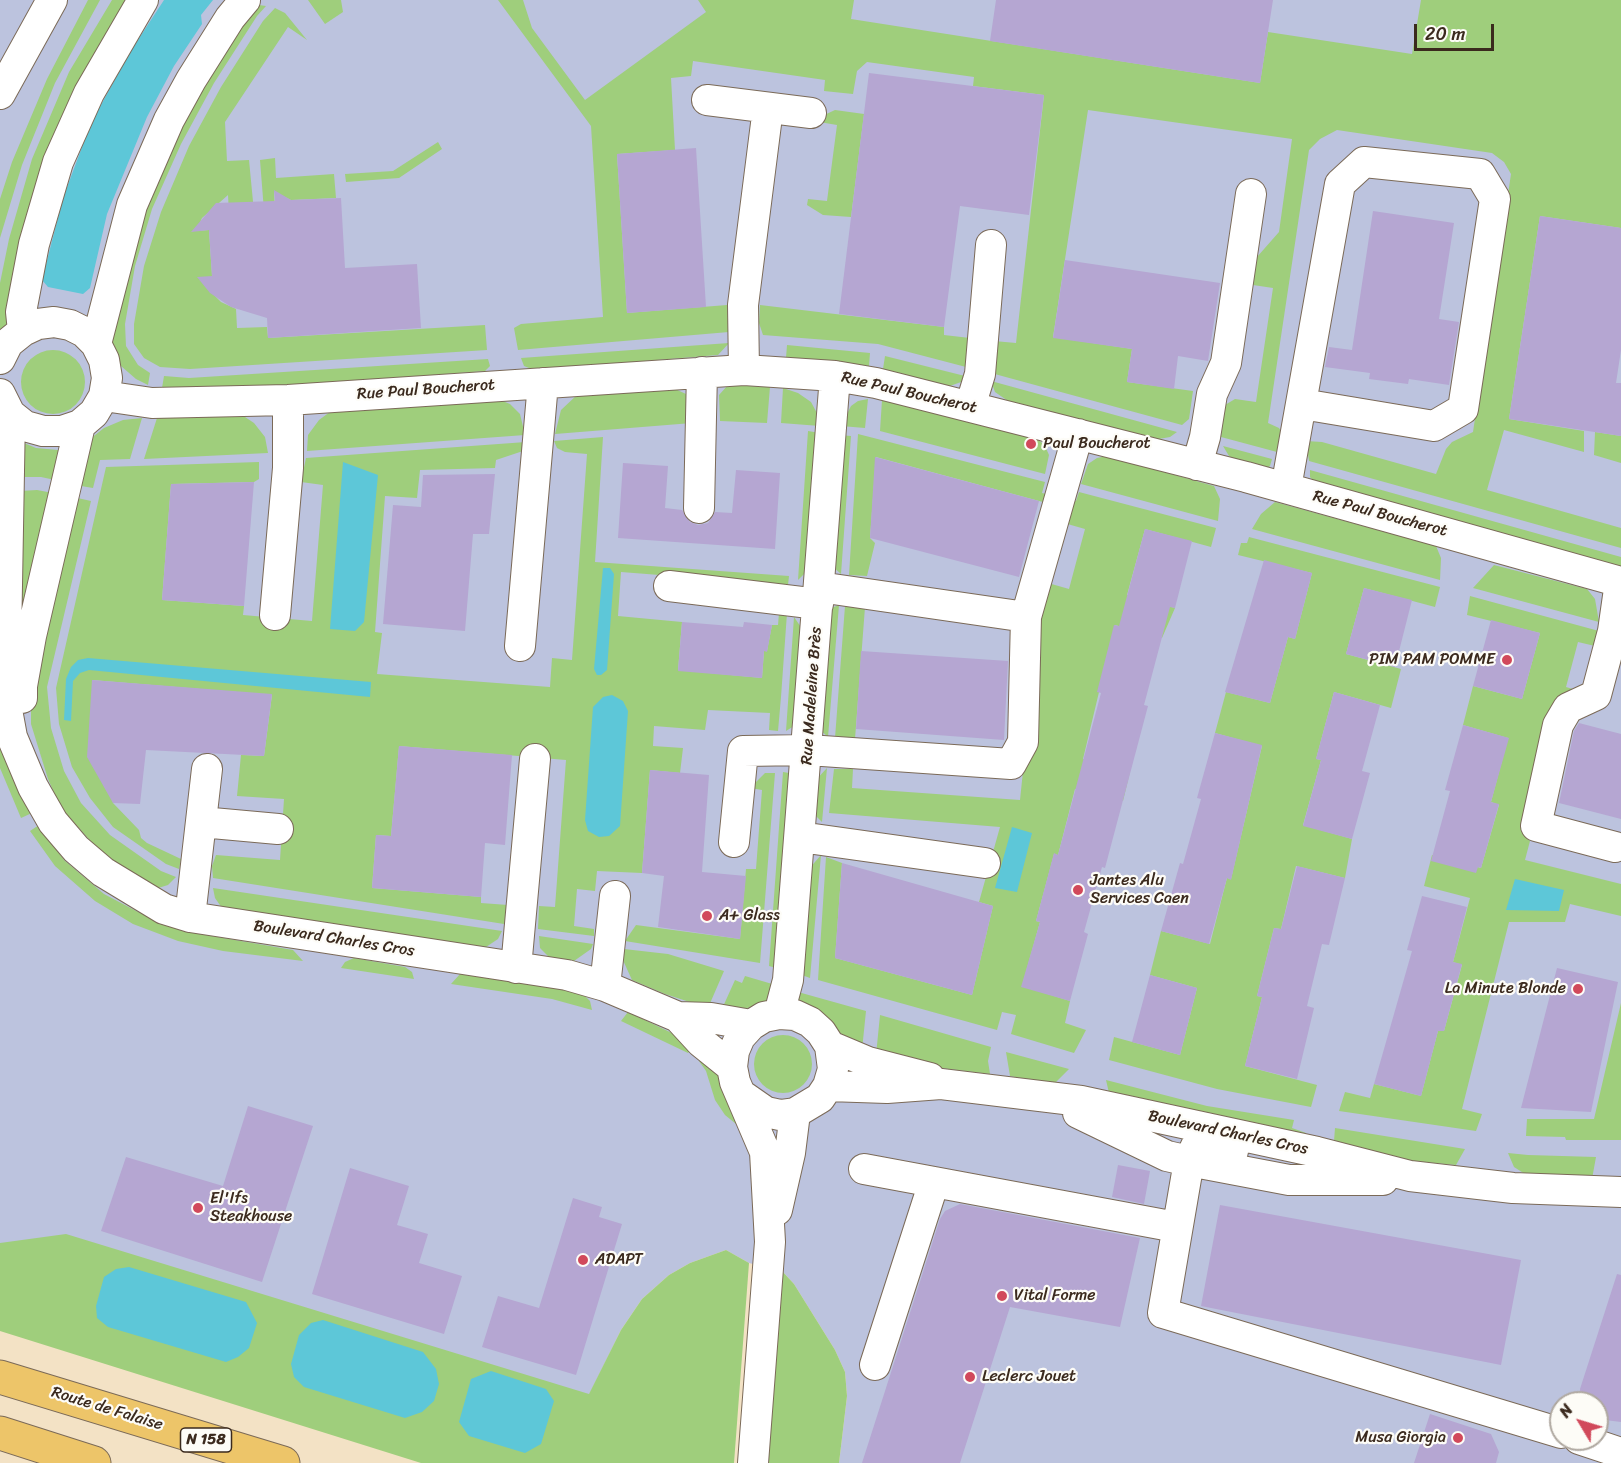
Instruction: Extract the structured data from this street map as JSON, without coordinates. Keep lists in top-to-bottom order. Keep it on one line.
{"streets":{"highway":["Route de Falaise","N 158"],"street":["Rue Paul Boucherot","Rue Madeleine Brès","Boulevard Charles Cros"]},"crossings":[["Rue Paul Boucherot","Rue Madeleine Brès"],["Rue Madeleine Brès","Boulevard Charles Cros"]],"places":["Paul Boucherot","PIM PAM POMME","Jantes Alu Services Caen","A+ Glass","La Minute Blonde","El'Ifs Steakhouse","ADAPT","Vital Forme","Leclerc Jouet","Musa Giorgia"],"scale_bar":"20 m","north":"top left"}
